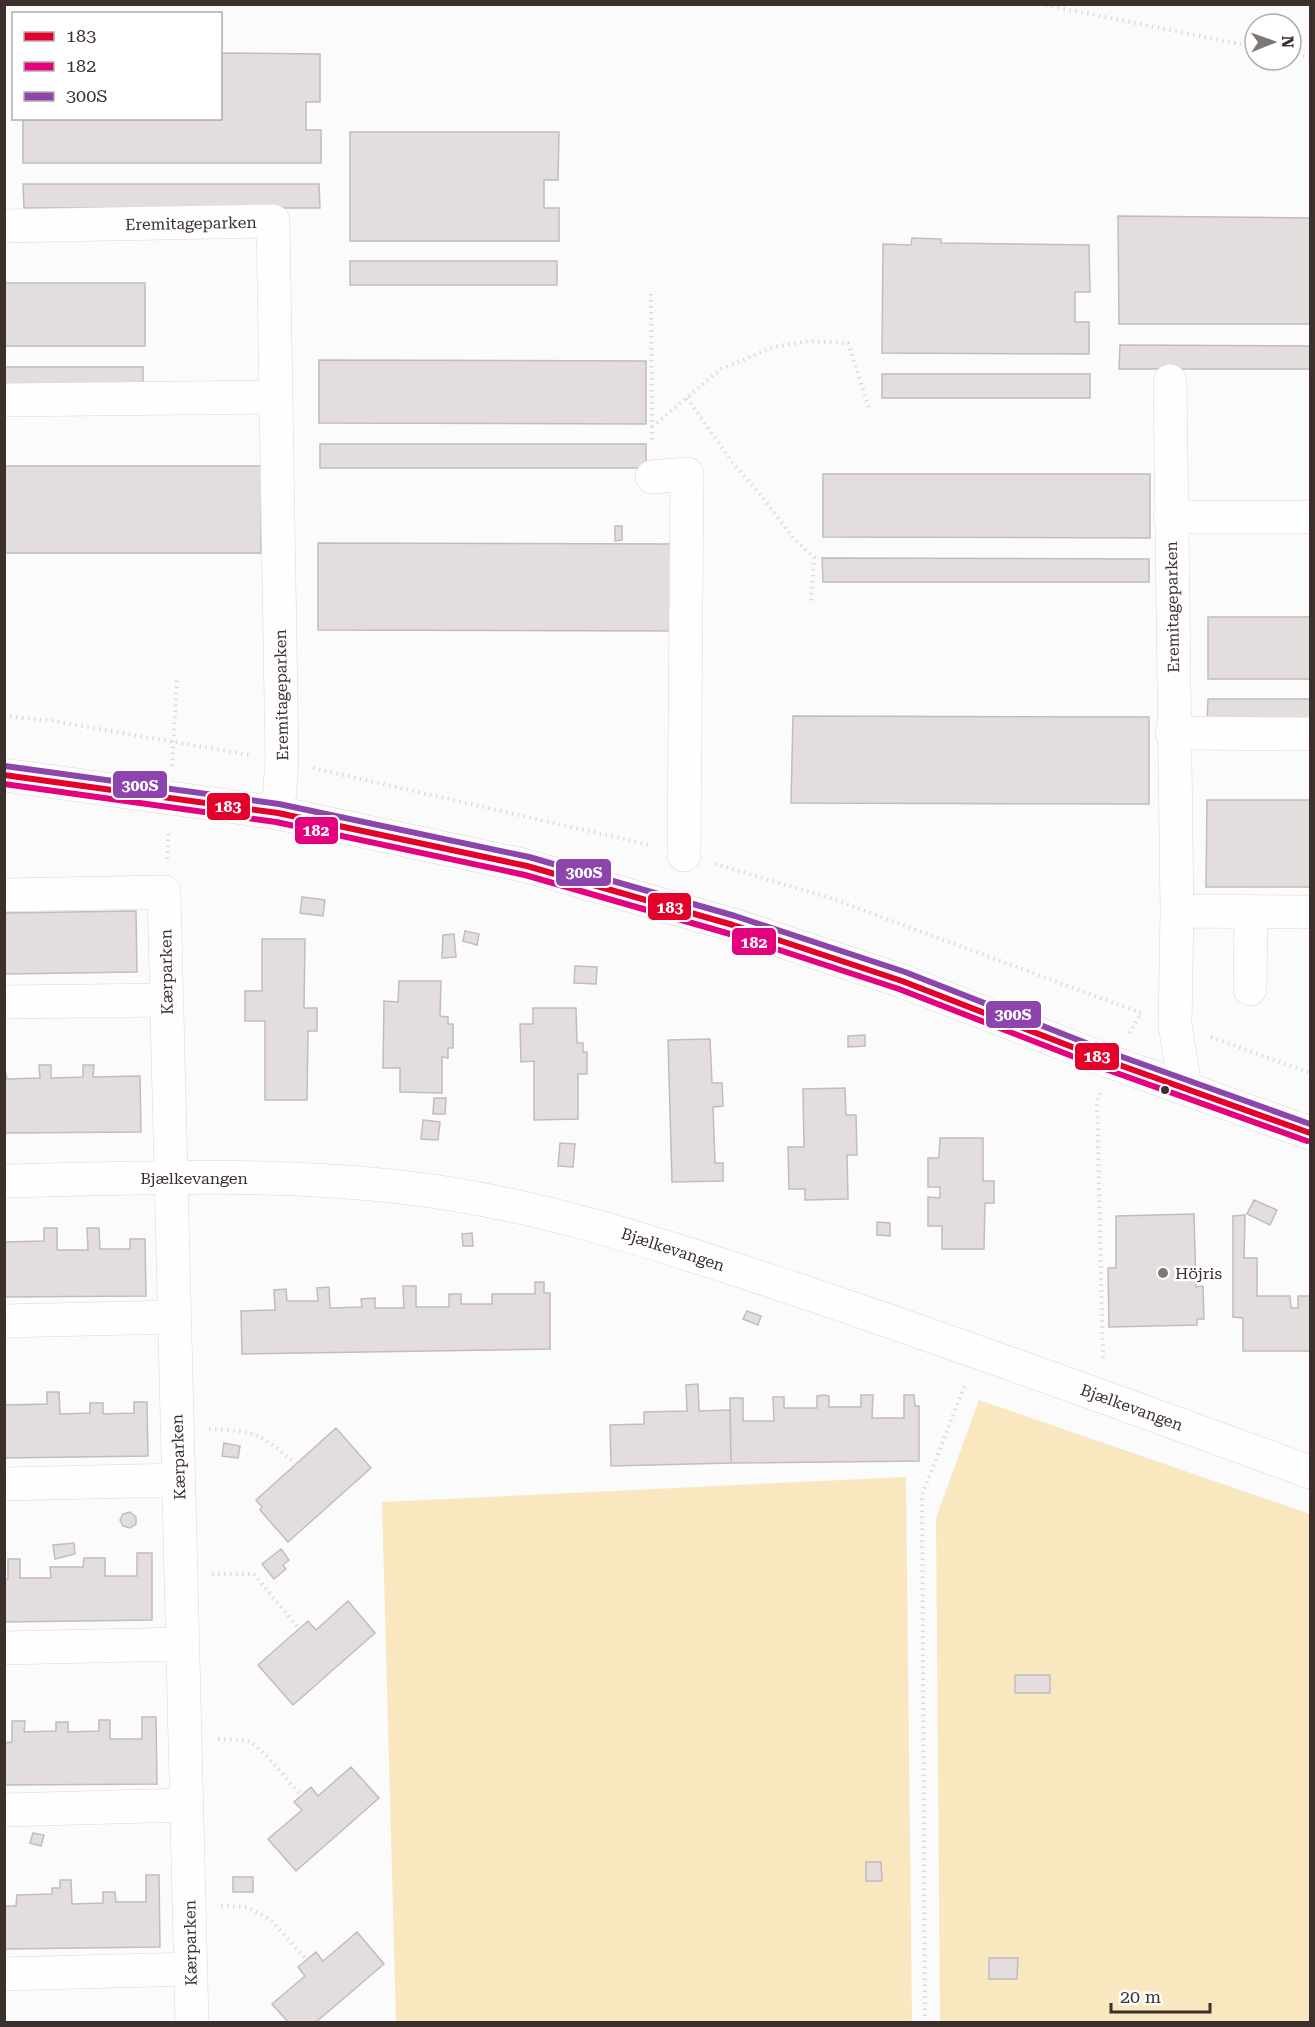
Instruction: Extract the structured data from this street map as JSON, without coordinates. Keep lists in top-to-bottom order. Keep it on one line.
{"streets":{"street":["Eremitageparken","Kærparken","Bjælkevangen"]},"crossings":[["Kærparken","Bjælkevangen"]],"places":["Höjris"],"lines":["transit line 300S","transit line 183","transit line 182"],"legend":["183","182","300S"],"scale_bar":"20 m","north":"right"}
